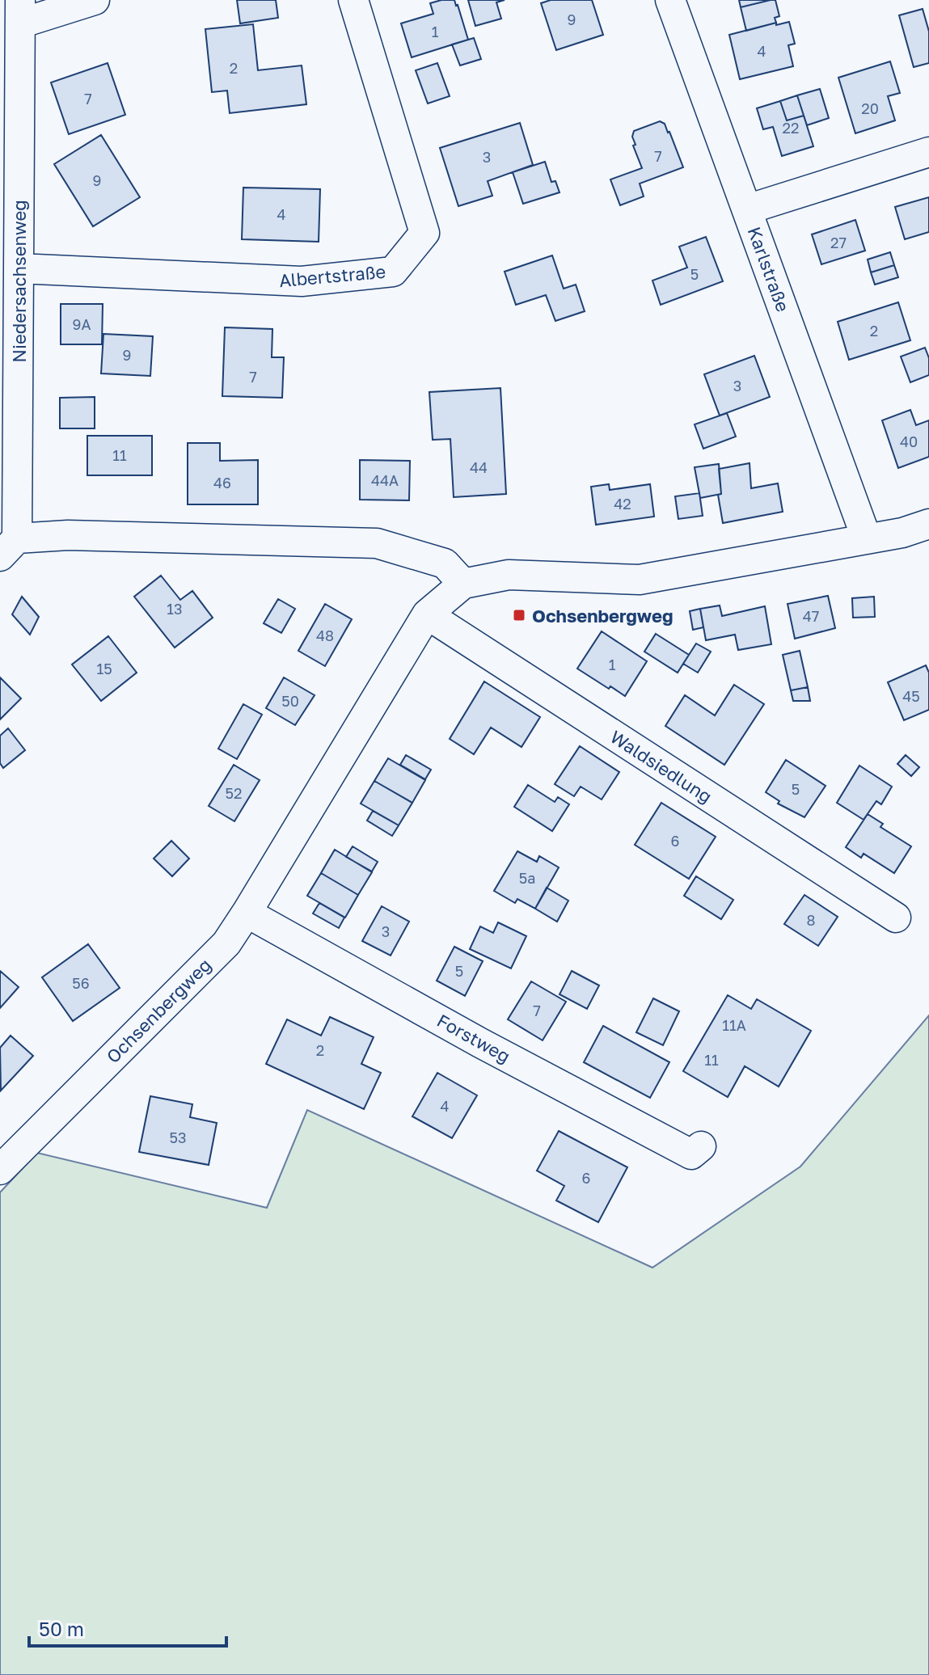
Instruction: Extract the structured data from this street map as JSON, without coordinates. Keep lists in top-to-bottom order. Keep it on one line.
{"streets":{"street":["Karlstraße","Albertstraße","Niedersachsenweg","Waldsiedlung","Ochsenbergweg","Forstweg"]},"crossings":[["Karlstraße","Ochsenbergweg"],["Albertstraße","Niedersachsenweg"],["Waldsiedlung","Ochsenbergweg"],["Ochsenbergweg","Forstweg"]],"places":{"transit":["Ochsenbergweg"]},"house_numbers":["9","1","4","2","7","20","22","7","3","9","4","27","5","9A","2","9","7","3","40","11","44","44A","46","42","13","47","48","1","15","45","50","5","52","6","5a","8","3","5","56","7","11A","2","11","4","53","6"],"scale_bar":"50 m"}
